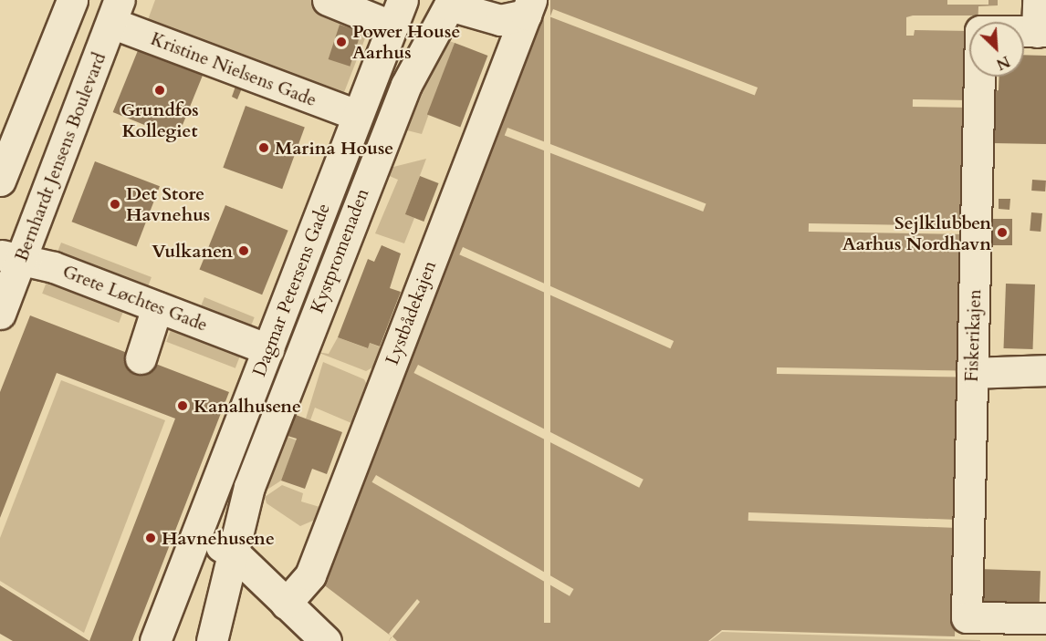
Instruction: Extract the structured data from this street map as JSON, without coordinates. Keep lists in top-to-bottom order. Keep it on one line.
{"streets":{"street":["Kristine Nielsens Gade","Bernhardt Jensens Boulevard","Kystpromenaden","Dagmar Petersens Gade","Grete Løchtes Gade","Lystbådekajen","Fiskerikajen"]},"crossings":[["Kristine Nielsens Gade","Bernhardt Jensens Boulevard"],["Kristine Nielsens Gade","Dagmar Petersens Gade"],["Bernhardt Jensens Boulevard","Grete Løchtes Gade"],["Kystpromenaden","Lystbådekajen"],["Dagmar Petersens Gade","Grete Løchtes Gade"]],"places":["Power House Aarhus","Grundfos Kollegiet","Marina House","Det Store Havnehus","Sejlklubben Aarhus Nordhavn","Vulkanen","Kanalhusene","Havnehusene"],"north":"bottom right"}
